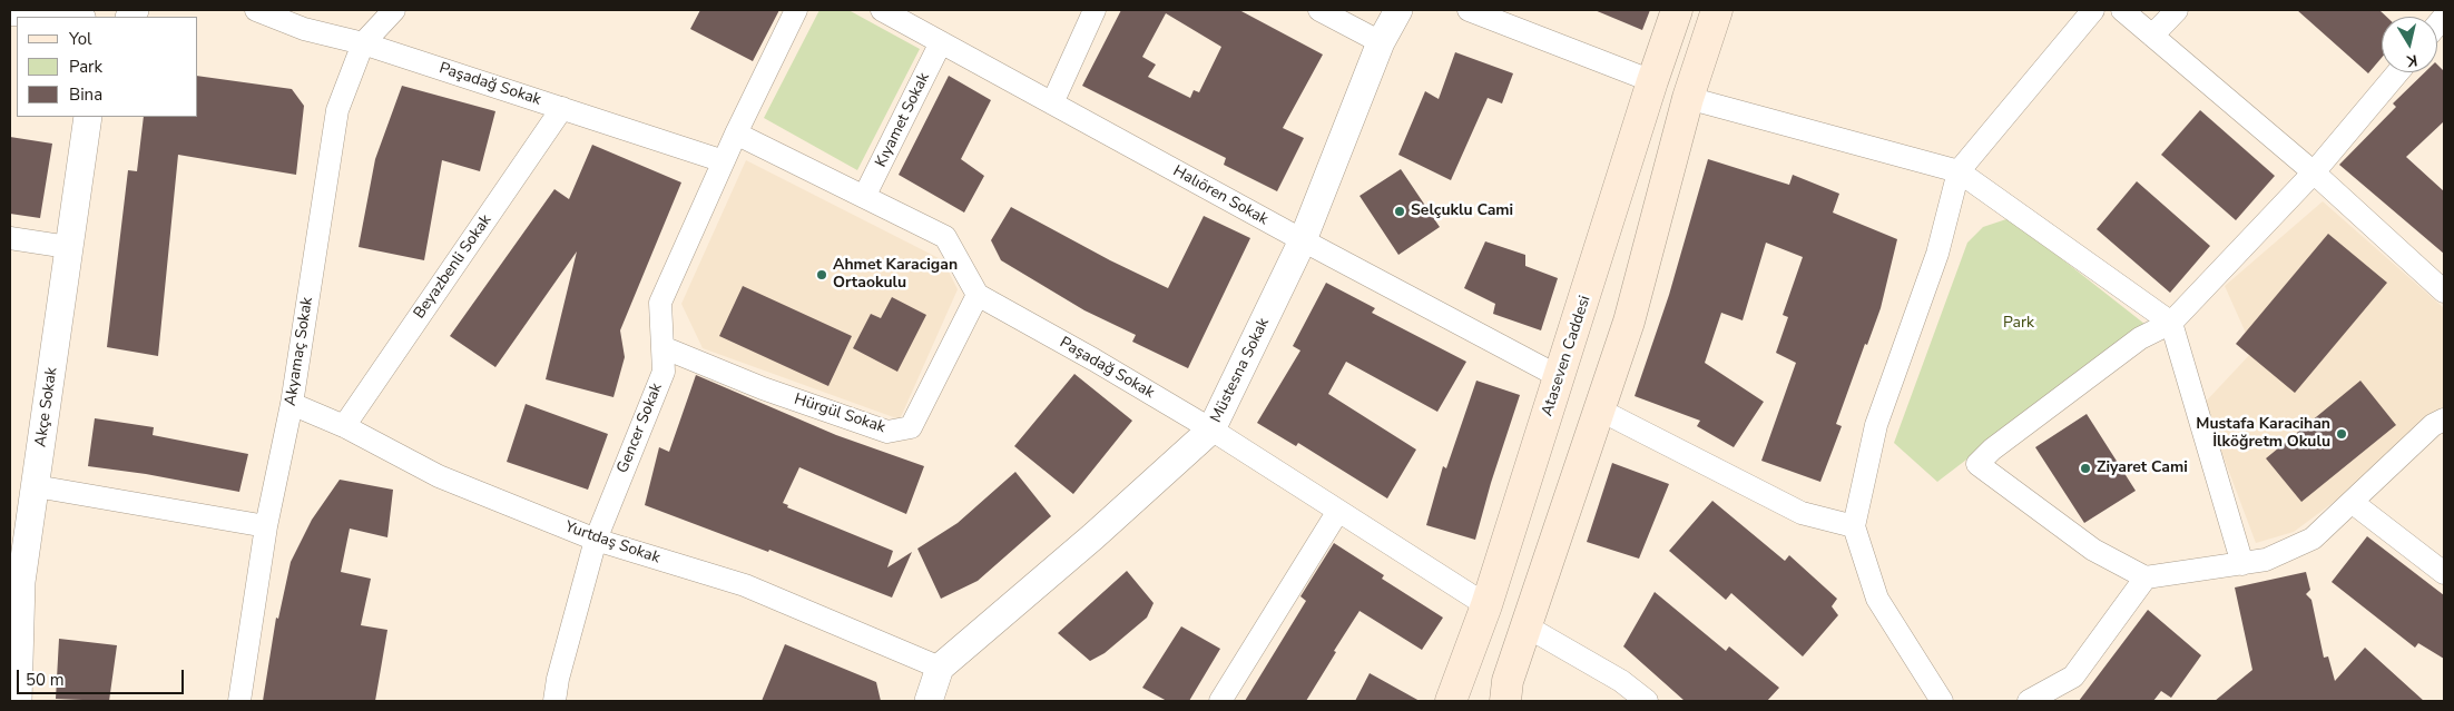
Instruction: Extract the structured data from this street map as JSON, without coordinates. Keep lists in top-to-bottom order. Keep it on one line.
{"streets":{"main road":["Ataseven Caddesi"],"street":["Paşadağ Sokak","Kıyamet Sokak","Halıören Sokak","Beyazbenli Sokak","Akyamaç Sokak","Müstesna Sokak","Akçe Sokak","Hürgül Sokak","Gencer Sokak","Yurtdaş Sokak"]},"crossings":[["Paşadağ Sokak","Beyazbenli Sokak"],["Paşadağ Sokak","Akyamaç Sokak"],["Paşadağ Sokak","Ataseven Caddesi"],["Paşadağ Sokak","Müstesna Sokak"],["Paşadağ Sokak","Hürgül Sokak"],["Paşadağ Sokak","Gencer Sokak"],["Kıyamet Sokak","Halıören Sokak"],["Halıören Sokak","Ataseven Caddesi"],["Halıören Sokak","Müstesna Sokak"],["Beyazbenli Sokak","Yurtdaş Sokak"],["Akyamaç Sokak","Yurtdaş Sokak"],["Müstesna Sokak","Yurtdaş Sokak"],["Hürgül Sokak","Gencer Sokak"],["Gencer Sokak","Yurtdaş Sokak"]],"parks":["Park"],"places":["Selçuklu Cami","Ahmet Karacigan Ortaokulu","Mustafa Karacihan İlköğretm Okulu","Ziyaret Cami"],"legend":["Yol","Park","Bina"],"scale_bar":"50 m","north":"bottom"}
